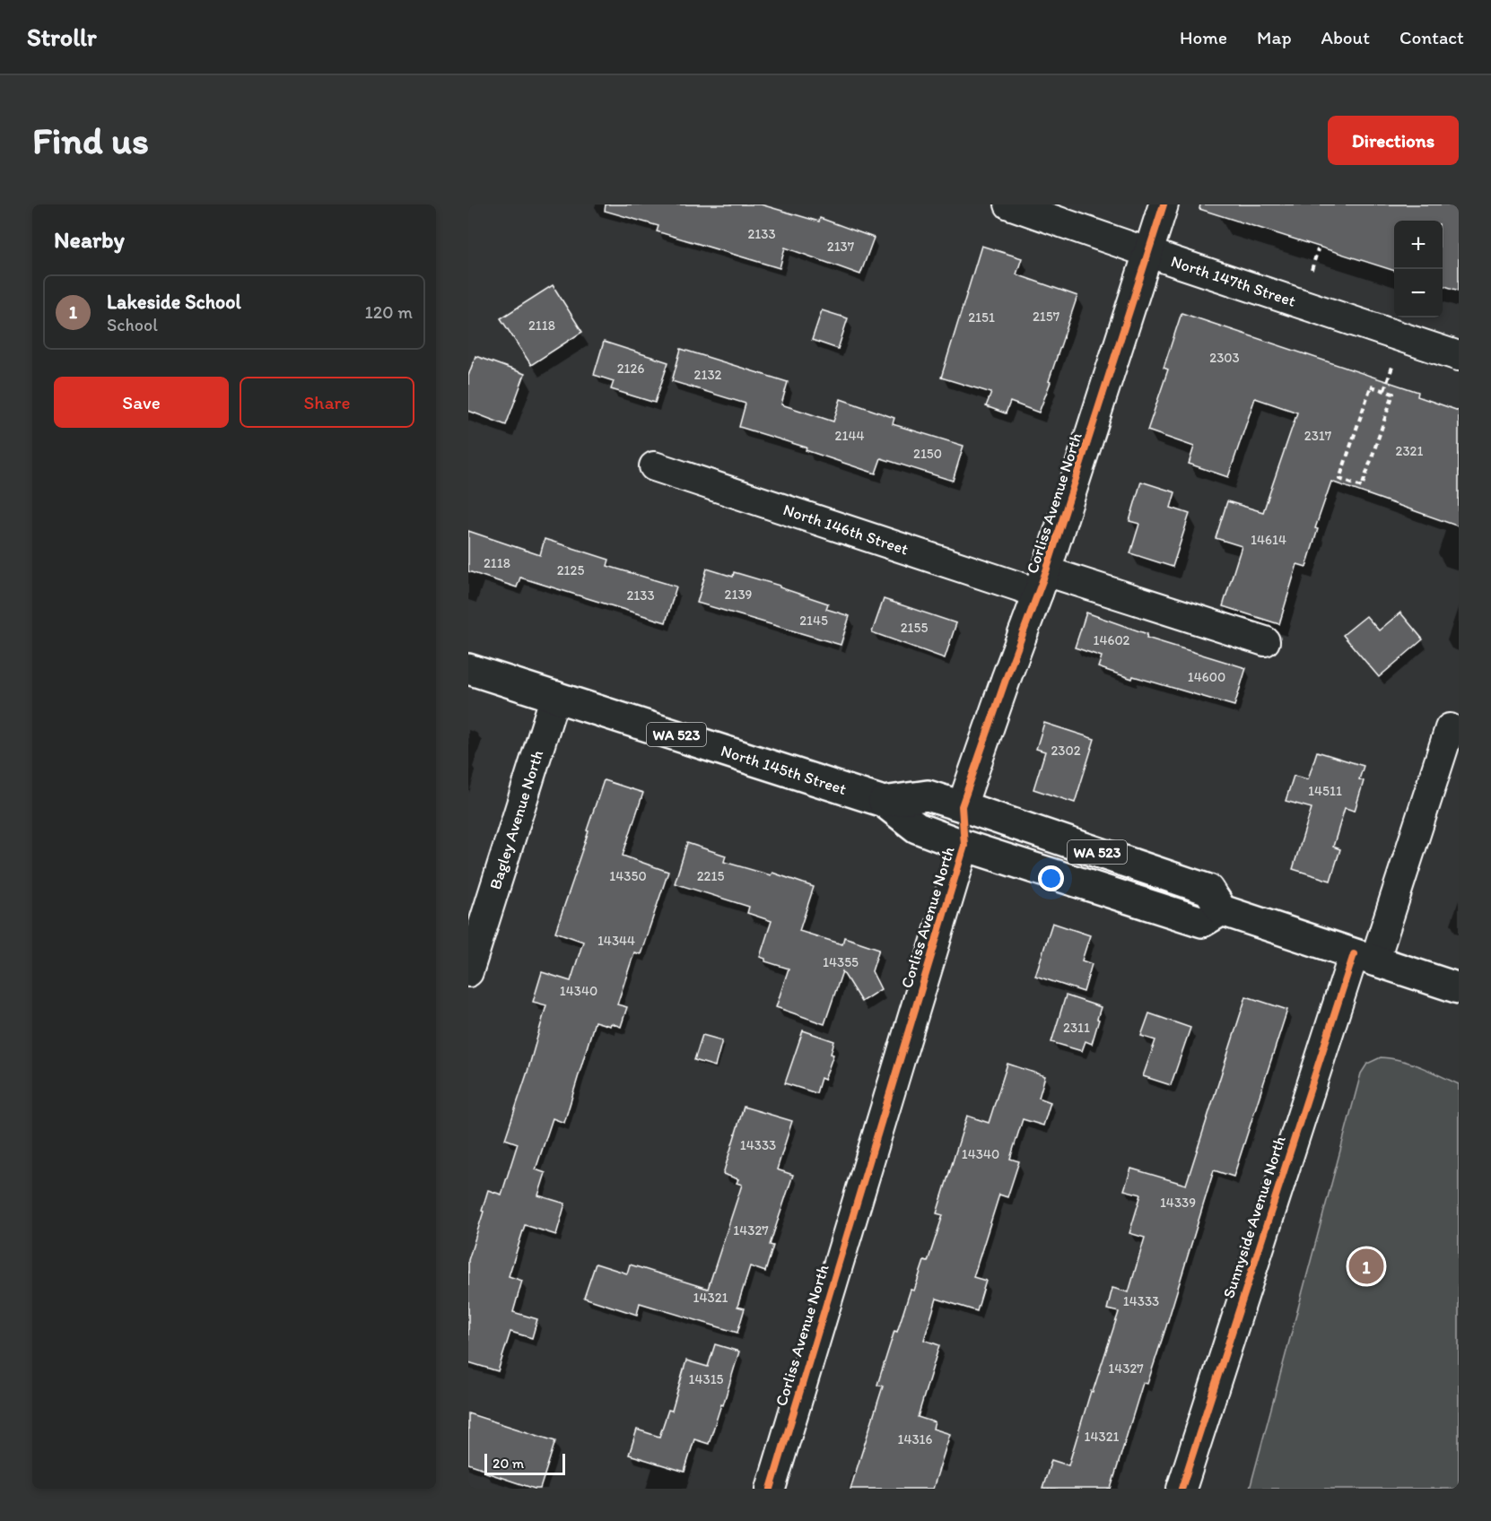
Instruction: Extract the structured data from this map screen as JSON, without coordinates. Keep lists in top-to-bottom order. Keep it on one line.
{"streets":{"main road":["WA 523","North 145th Street"],"street":["North 147th Street","Corliss Avenue North","North 146th Street","Bagley Avenue North","Sunnyside Avenue North"]},"crossings":[["North 147th Street","Corliss Avenue North"],["Corliss Avenue North","North 146th Street"],["Corliss Avenue North","North 145th Street"],["North 145th Street","Bagley Avenue North"]],"house_numbers":["2133","2137","2157","2151","2118","2303","2126","2132","2144","2317","2321","2150","14614","2118","2125","2139","2133","2145","2155","14602","14600","2302","14511","14350","2215","14344","14355","14340","2311","14333","14340","14339","14327","14321","14333","14327","14315","14321","14316"],"scale_bar":"20 m","page":{"header":"Strollr","nav":["Home","Map","About","Contact"],"buttons":["Directions",["Save","Share"]],"title":"Find us","heading":"Nearby","map_buttons":["+","−"],"list":[{"mark":"1","name":"Lakeside School","note":"School","value":"120 m"}],"pins":"1","scale":"20 m"}}
